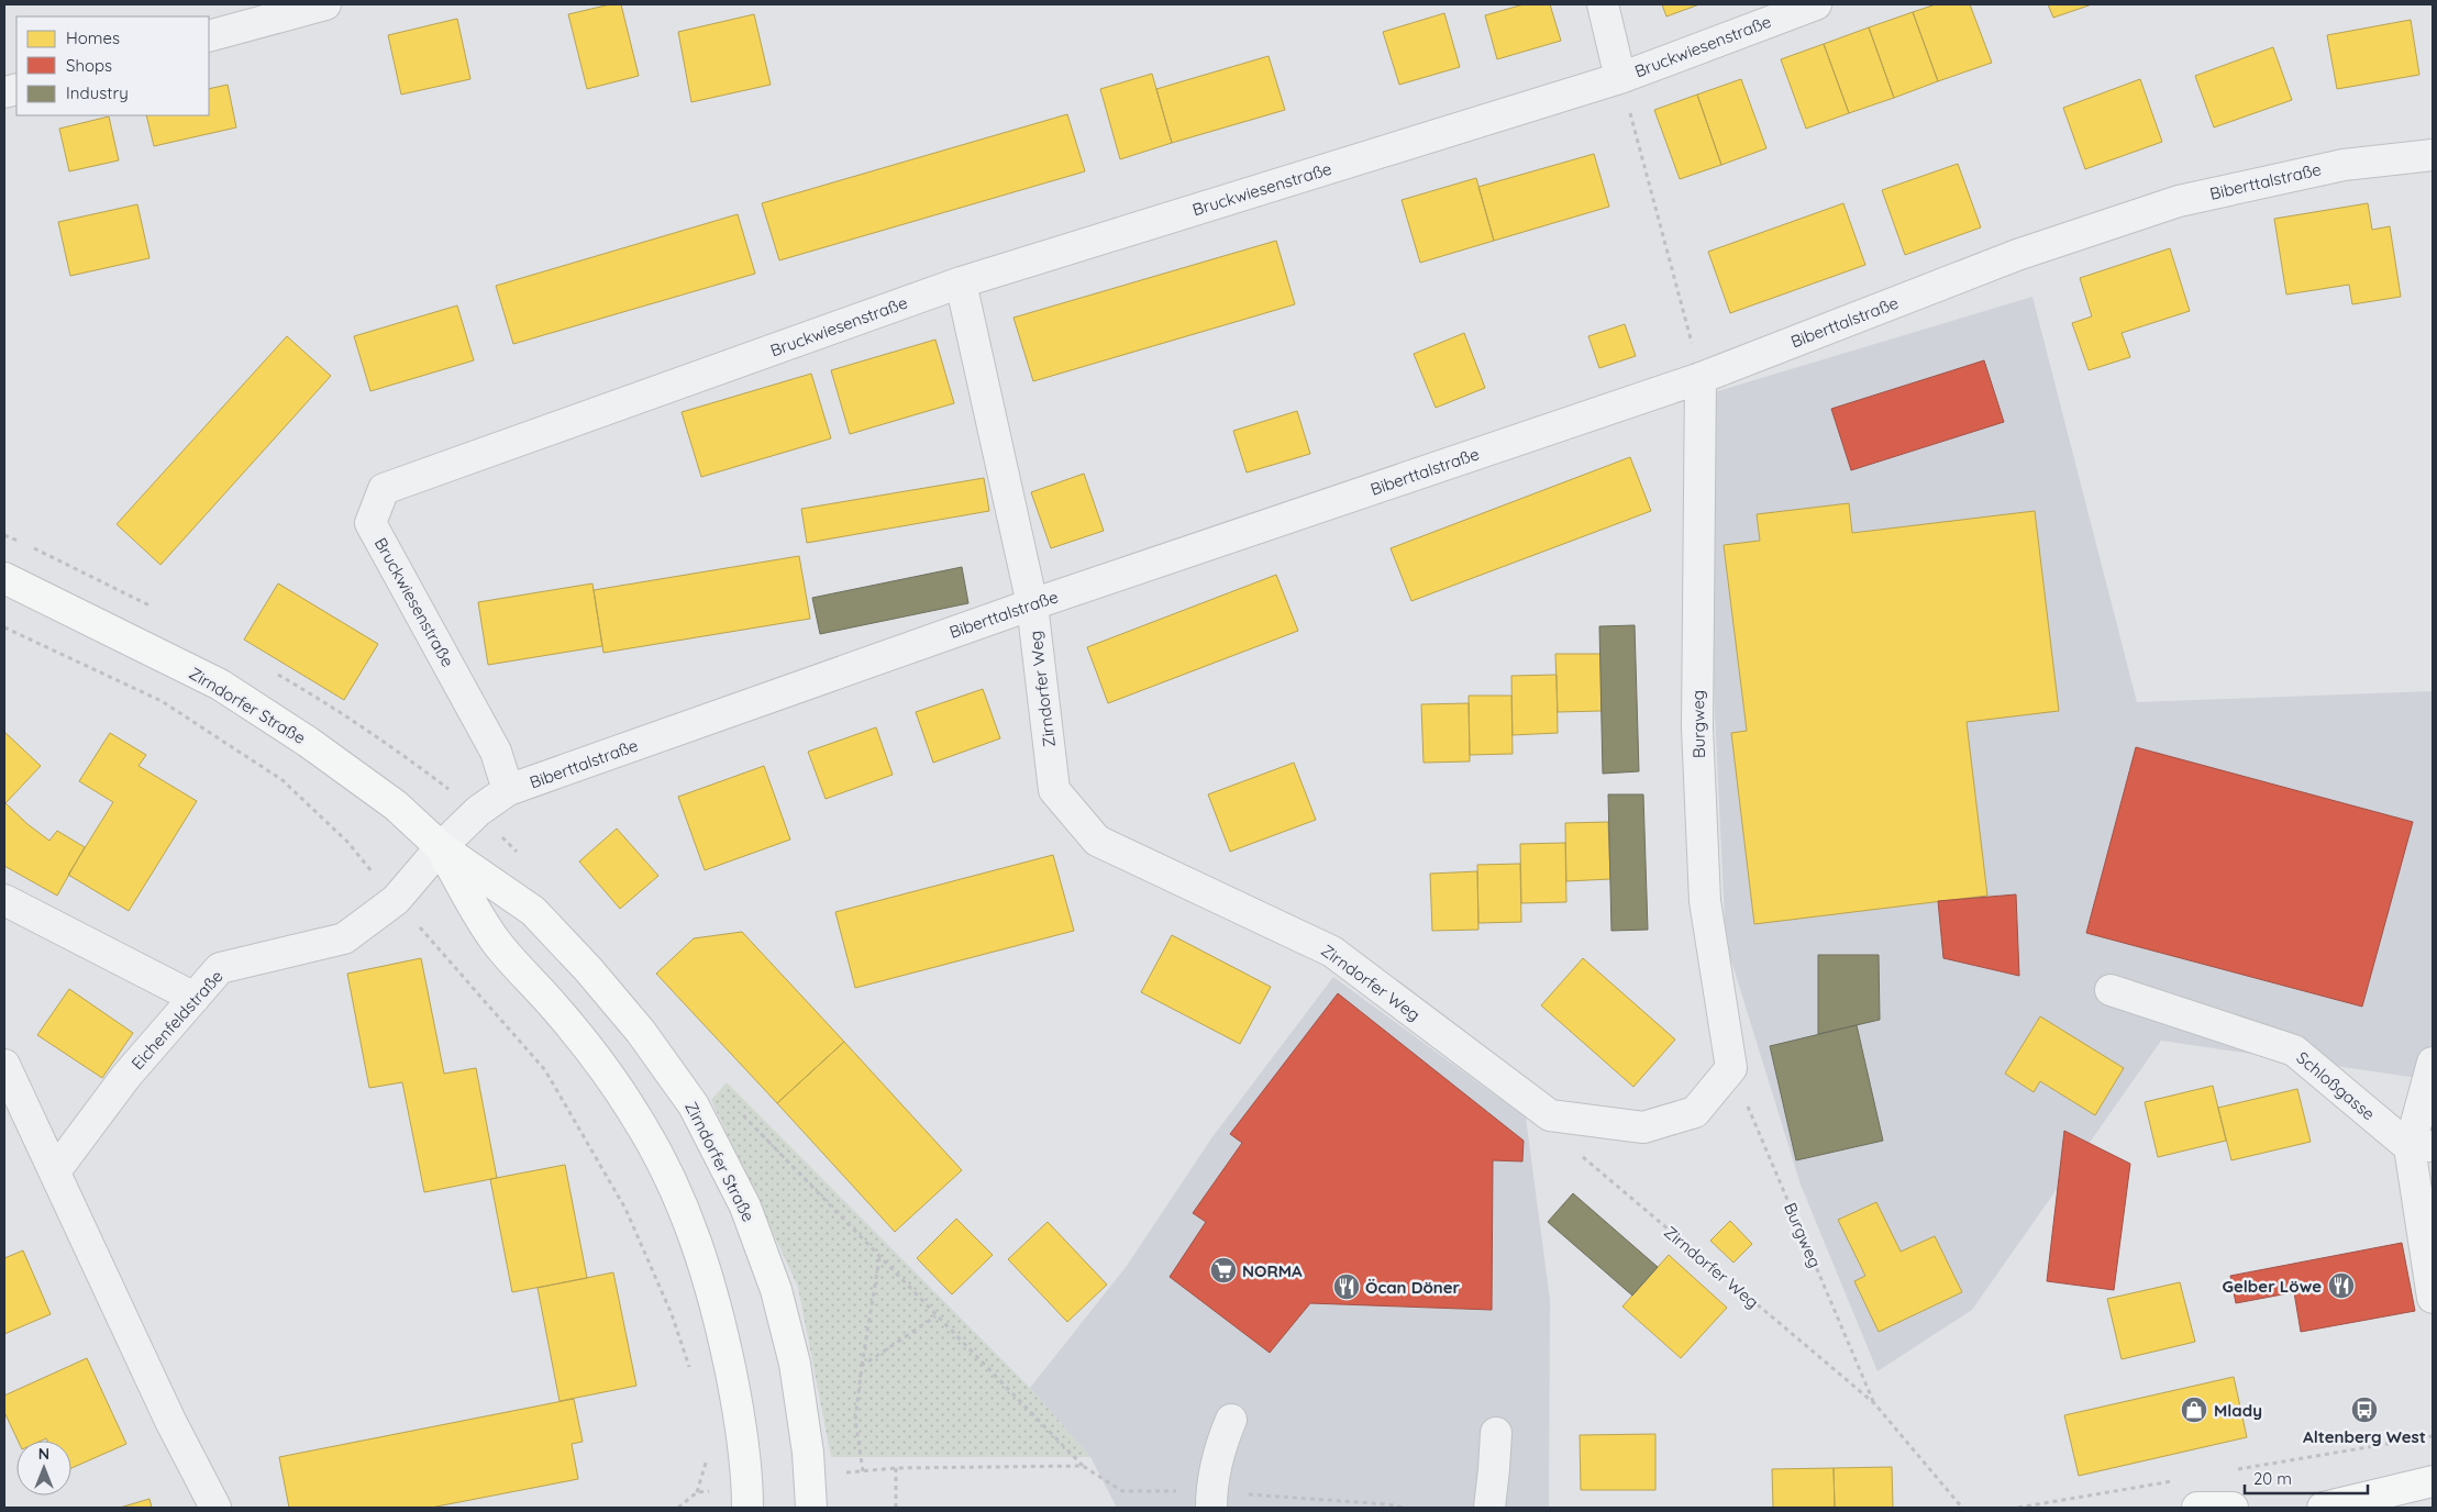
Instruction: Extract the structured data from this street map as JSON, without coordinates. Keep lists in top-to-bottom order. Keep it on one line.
{"streets":{"main road":["Zirndorfer Straße"],"street":["Bruckwiesenstraße","Biberttalstraße","Zirndorfer Weg","Burgweg","Eichenfeldstraße","Schloßgasse"]},"crossings":[["Bruckwiesenstraße","Biberttalstraße"],["Bruckwiesenstraße","Zirndorfer Weg"],["Bruckwiesenstraße","Burgweg"],["Biberttalstraße","Zirndorfer Weg"],["Biberttalstraße","Zirndorfer Straße"],["Biberttalstraße","Burgweg"],["Biberttalstraße","Eichenfeldstraße"],["Zirndorfer Weg","Burgweg"],["Zirndorfer Straße","Eichenfeldstraße"]],"places":{"supermarket":["NORMA"],"restaurant":["Gelber Löwe","Öcan Döner"],"shop":["Mlady"],"bus stop":["Altenberg West"]},"legend":["Homes","Shops","Industry"],"scale_bar":"20 m","north":"top"}
